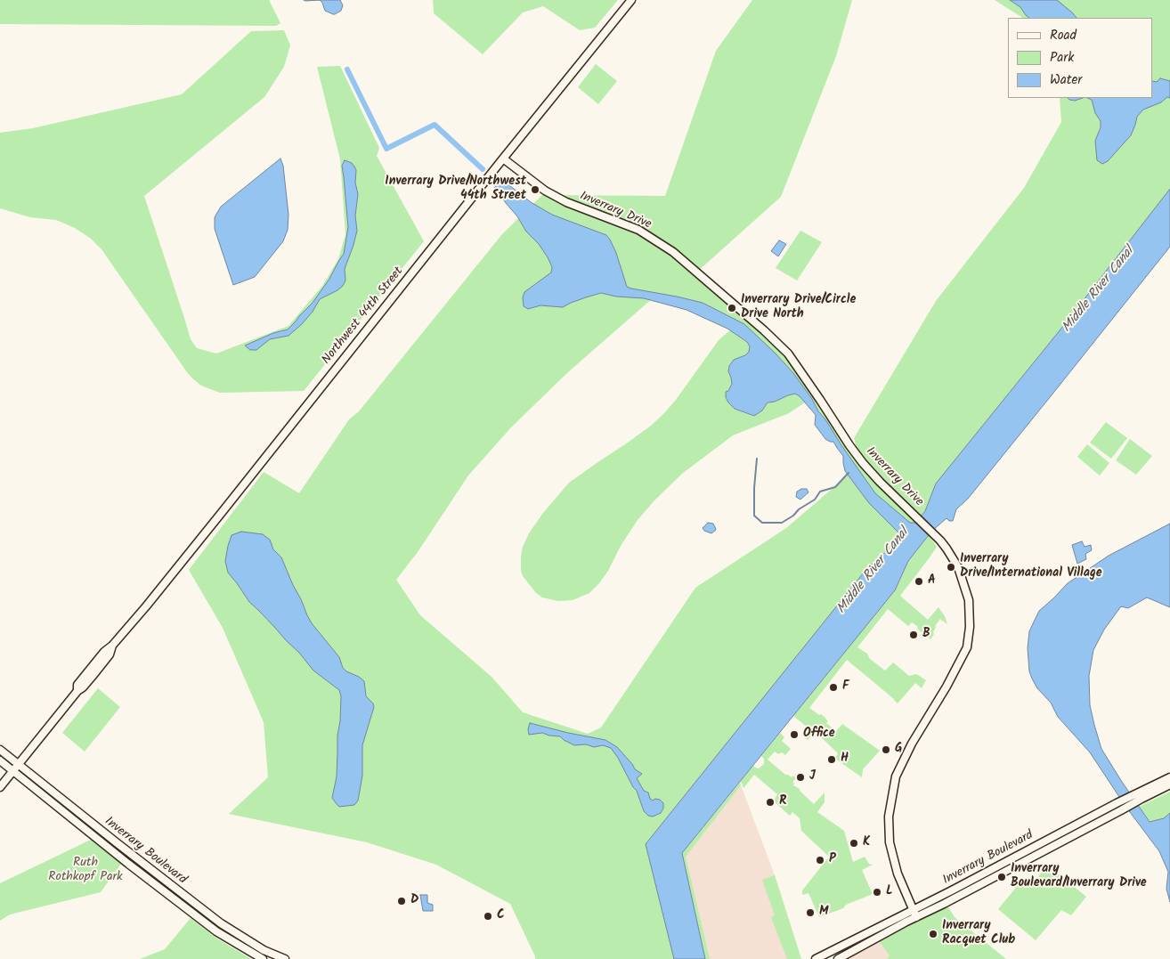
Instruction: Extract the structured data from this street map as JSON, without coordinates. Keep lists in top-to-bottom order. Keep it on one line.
{"streets":{"street":["Inverrary Drive","Northwest 44th Street","Inverrary Boulevard"]},"crossings":[["Inverrary Drive","Northwest 44th Street"],["Inverrary Drive","Inverrary Boulevard"],["Northwest 44th Street","Inverrary Boulevard"]],"water":["Middle River Canal"],"parks":["Ruth Rothkopf Park"],"places":["Inverrary Drive/Northwest 44th Street","Inverrary Drive/Circle Drive North","Inverrary Drive/International Village","A","B","F","Office","G","H","J","R","K","P","Inverrary Boulevard/Inverrary Drive","L","D","M","C","Inverrary Racquet Club"],"legend":["Road","Park","Water"]}
